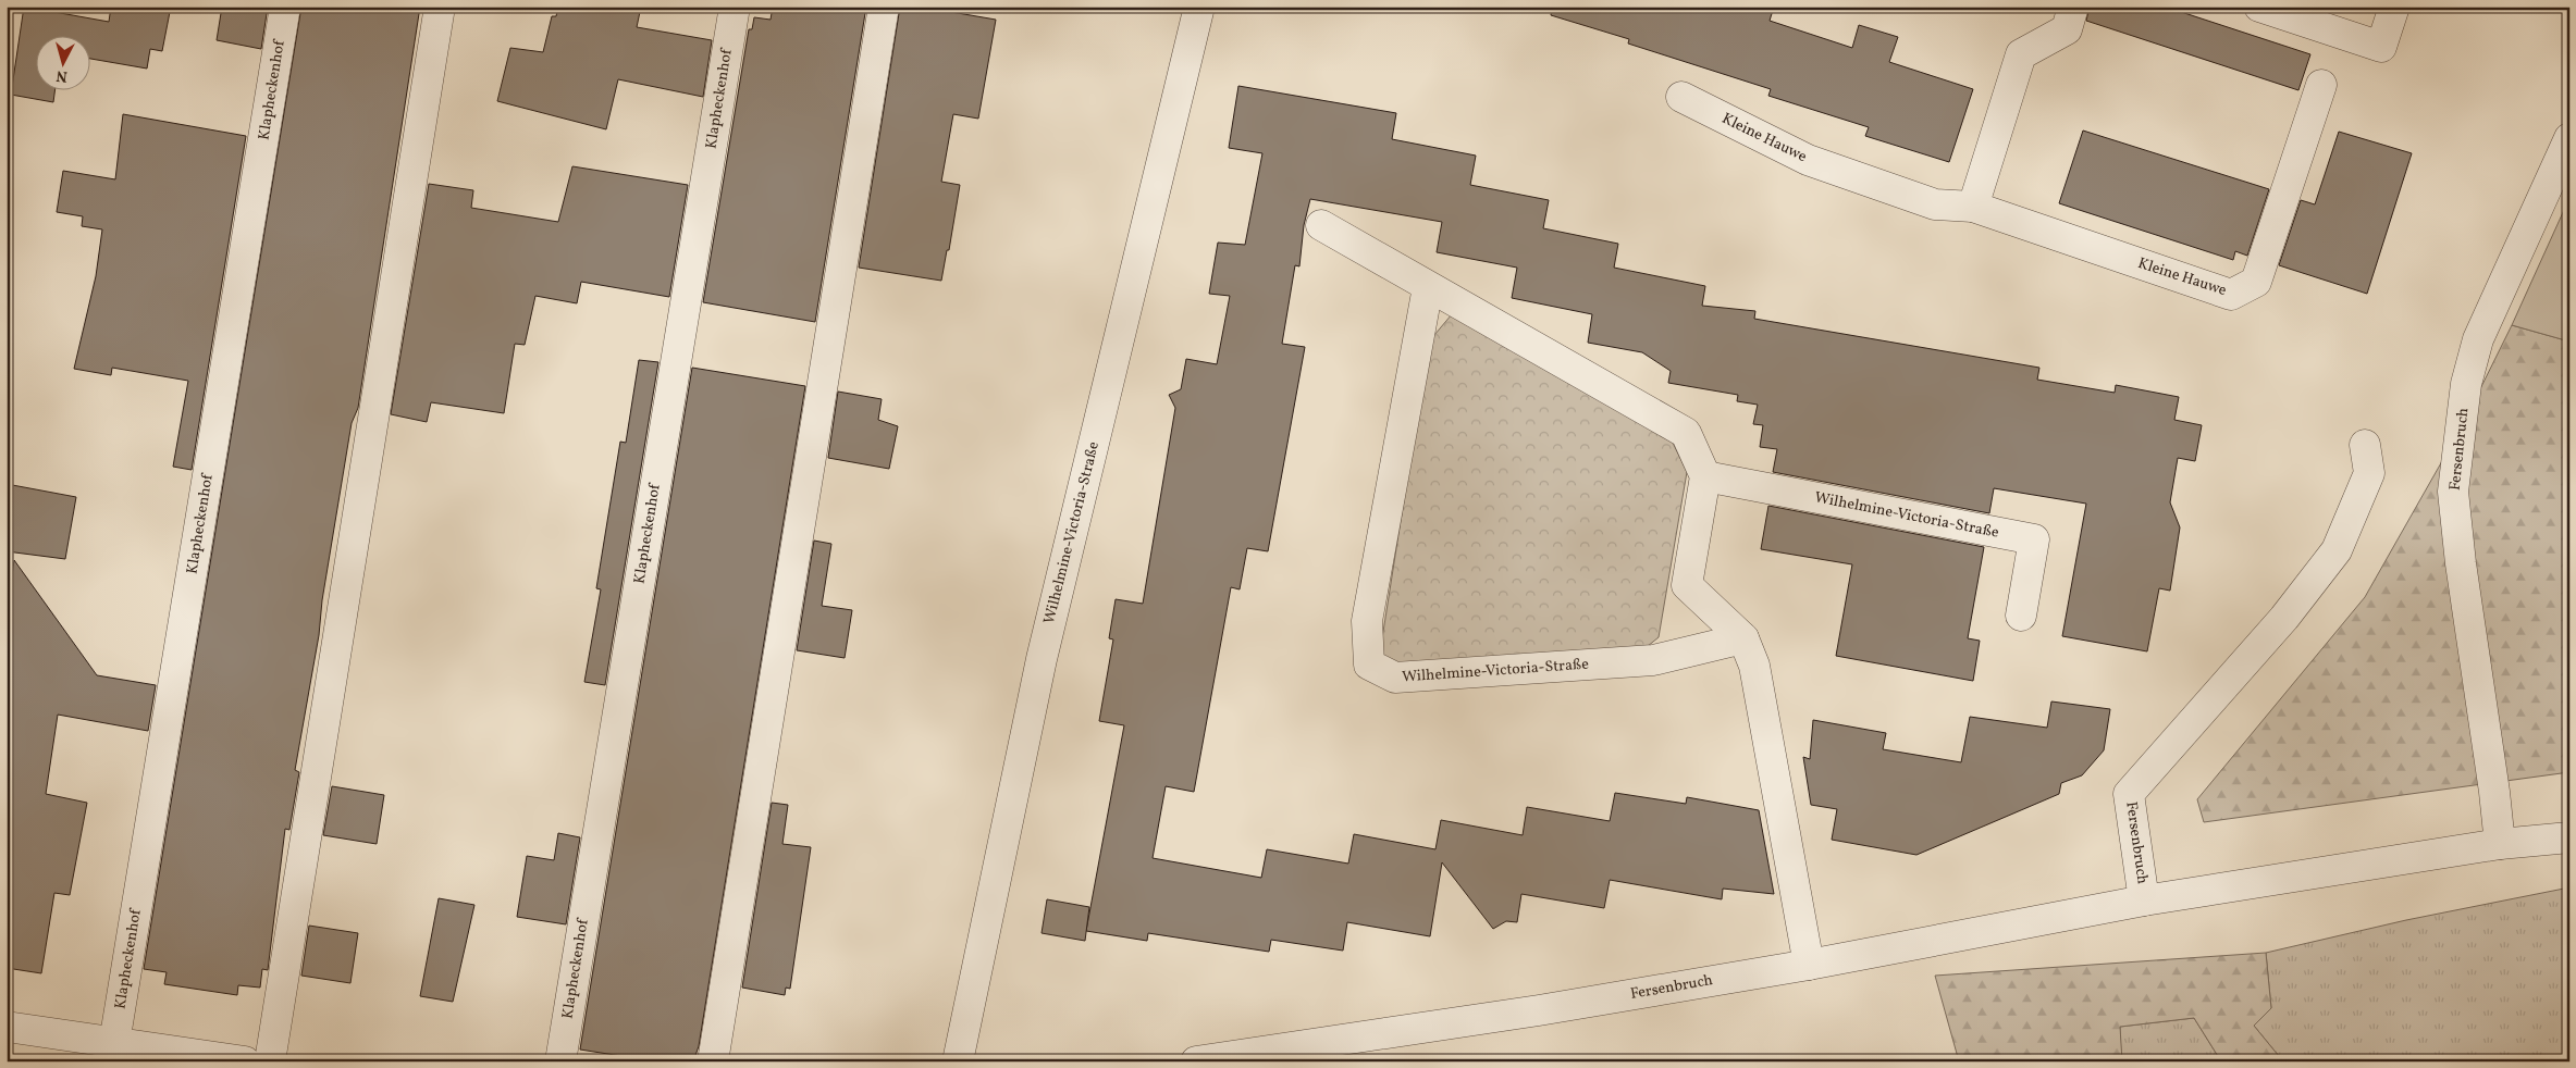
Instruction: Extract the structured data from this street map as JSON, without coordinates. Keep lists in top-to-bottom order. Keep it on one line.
{"streets":{"street":["Klapheckenhof","Kleine Hauwe","Fersenbruch","Wilhelmine-Victoria-Straße"]},"north":"bottom"}
